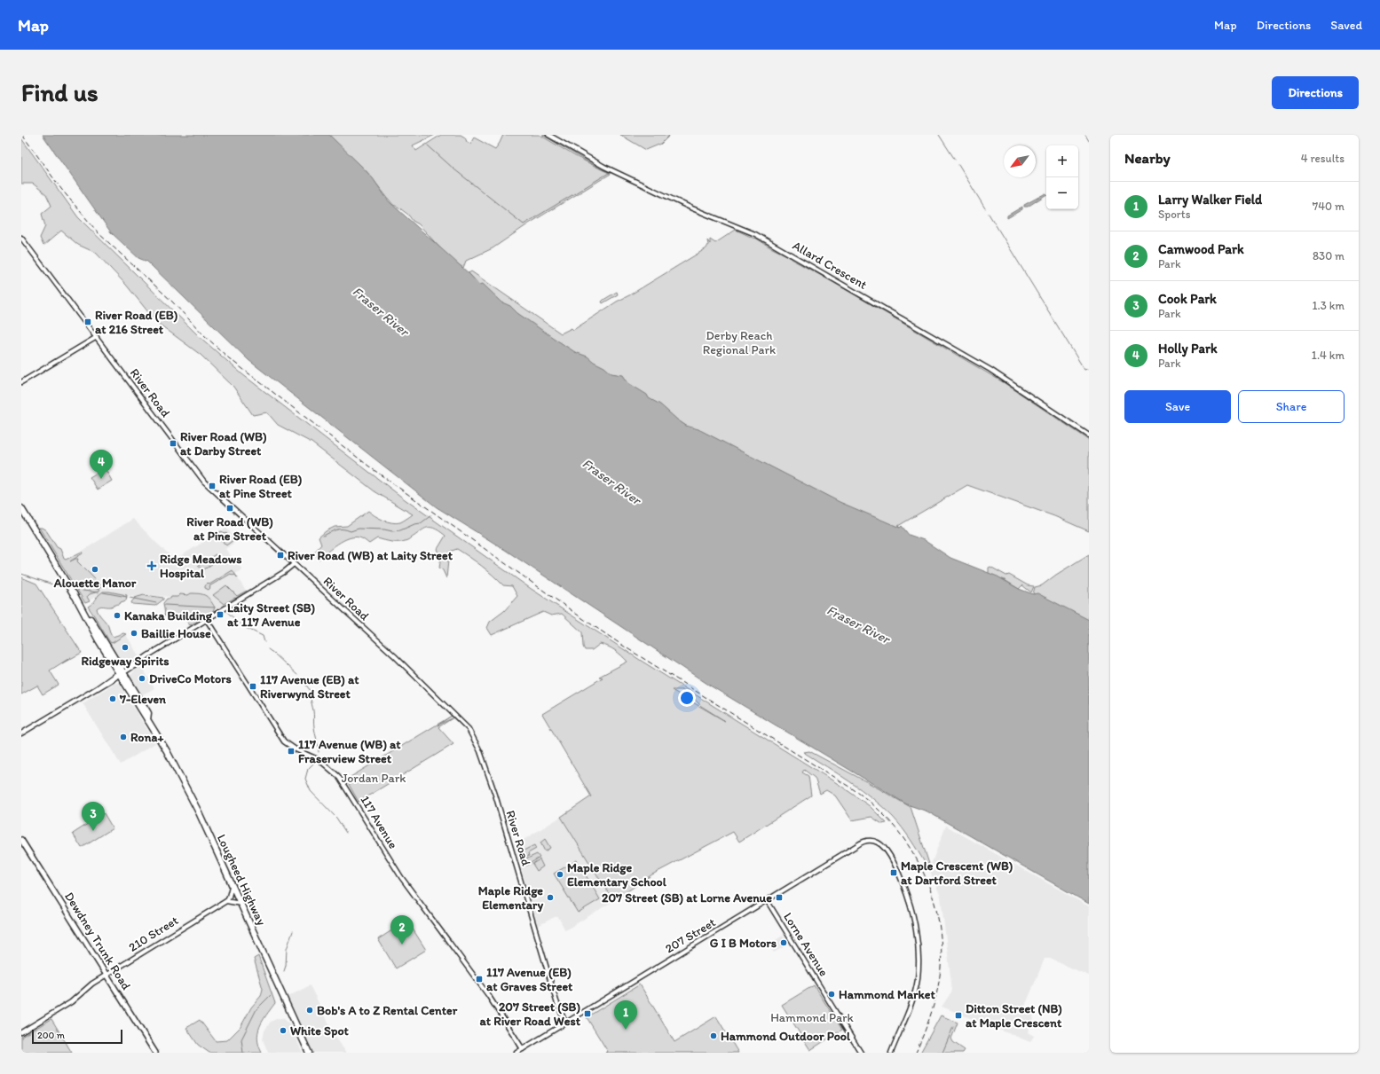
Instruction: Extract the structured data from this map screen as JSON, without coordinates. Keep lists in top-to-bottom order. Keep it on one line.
{"streets":{"highway":["Lougheed Highway"],"main road":["Dewdney Trunk Road"],"street":["Allard Crescent","River Road","117 Avenue","210 Street","207 Street","Lorne Avenue"]},"crossings":[["River Road","207 Street"],["117 Avenue","207 Street"],["210 Street","Dewdney Trunk Road"],["207 Street","Lorne Avenue"]],"water":["Fraser River"],"parks":["Derby Reach Regional Park","Jordan Park","Hammond Park"],"places":{"transit":["River Road (EB) at 216 Street","River Road (WB) at Darby Street","River Road (EB) at Pine Street","River Road (WB) at Pine Street","River Road (WB) at Laity Street","Laity Street (SB) at 117 Avenue","117 Avenue (EB) at Riverwynd Street","117 Avenue (WB) at Fraserview Street","Maple Crescent (WB) at Dartford Street","207 Street (SB) at Lorne Avenue","117 Avenue (EB) at Graves Street","207 Street (SB) at River Road West","Ditton Street (NB) at Maple Crescent"],"health":["Ridge Meadows Hospital"],"other":["Alouette Manor","Kanaka Building","Baillie House","Ridgeway Spirits","DriveCo Motors","7-Eleven","Rona+","Maple Ridge Elementary School","Maple Ridge Elementary","G I B Motors","Hammond Market","Bob's A to Z Rental Center","White Spot","Hammond Outdoor Pool"]},"scale_bar":"200 m","north":"bottom left","page":{"header":"Map","nav":["Map","Directions","Saved"],"buttons":["Directions",["Save","Share"]],"title":"Find us","heading":["Nearby","4 results"],"map_buttons":["+","−"],"list":[{"mark":"1","name":"Larry Walker Field","note":"Sports","value":"740 m"},{"mark":"2","name":"Camwood Park","note":"Park","value":"830 m"},{"mark":"3","name":"Cook Park","note":"Park","value":"1.3 km"},{"mark":"4","name":"Holly Park","note":"Park","value":"1.4 km"}],"pins":["4","3","2","1"],"scale":"200 m"}}
